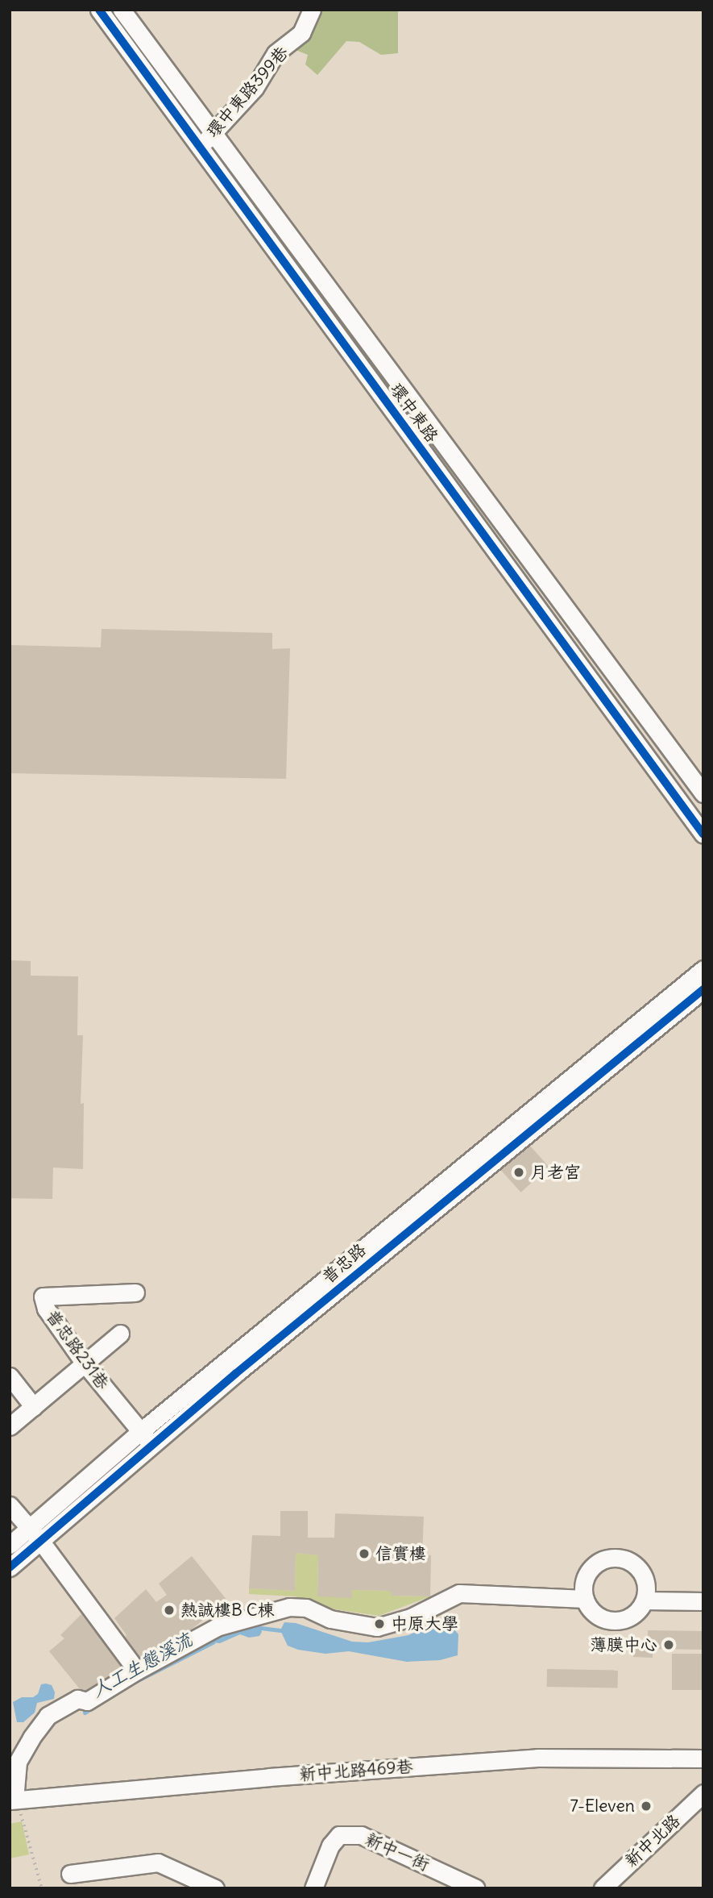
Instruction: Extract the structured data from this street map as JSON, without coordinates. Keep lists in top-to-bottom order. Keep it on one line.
{"streets":{"street":["環中東路399巷","環中東路","普忠路","普忠路231巷","新中北路469巷","新中北路","新中一街"]},"crossings":[["環中東路399巷","環中東路"],["普忠路","普忠路231巷"]],"water":["人工生態溪流"],"places":["月老宮","信實樓","熱誠樓B C棟","中原大學","薄膜中心","7-Eleven"]}
